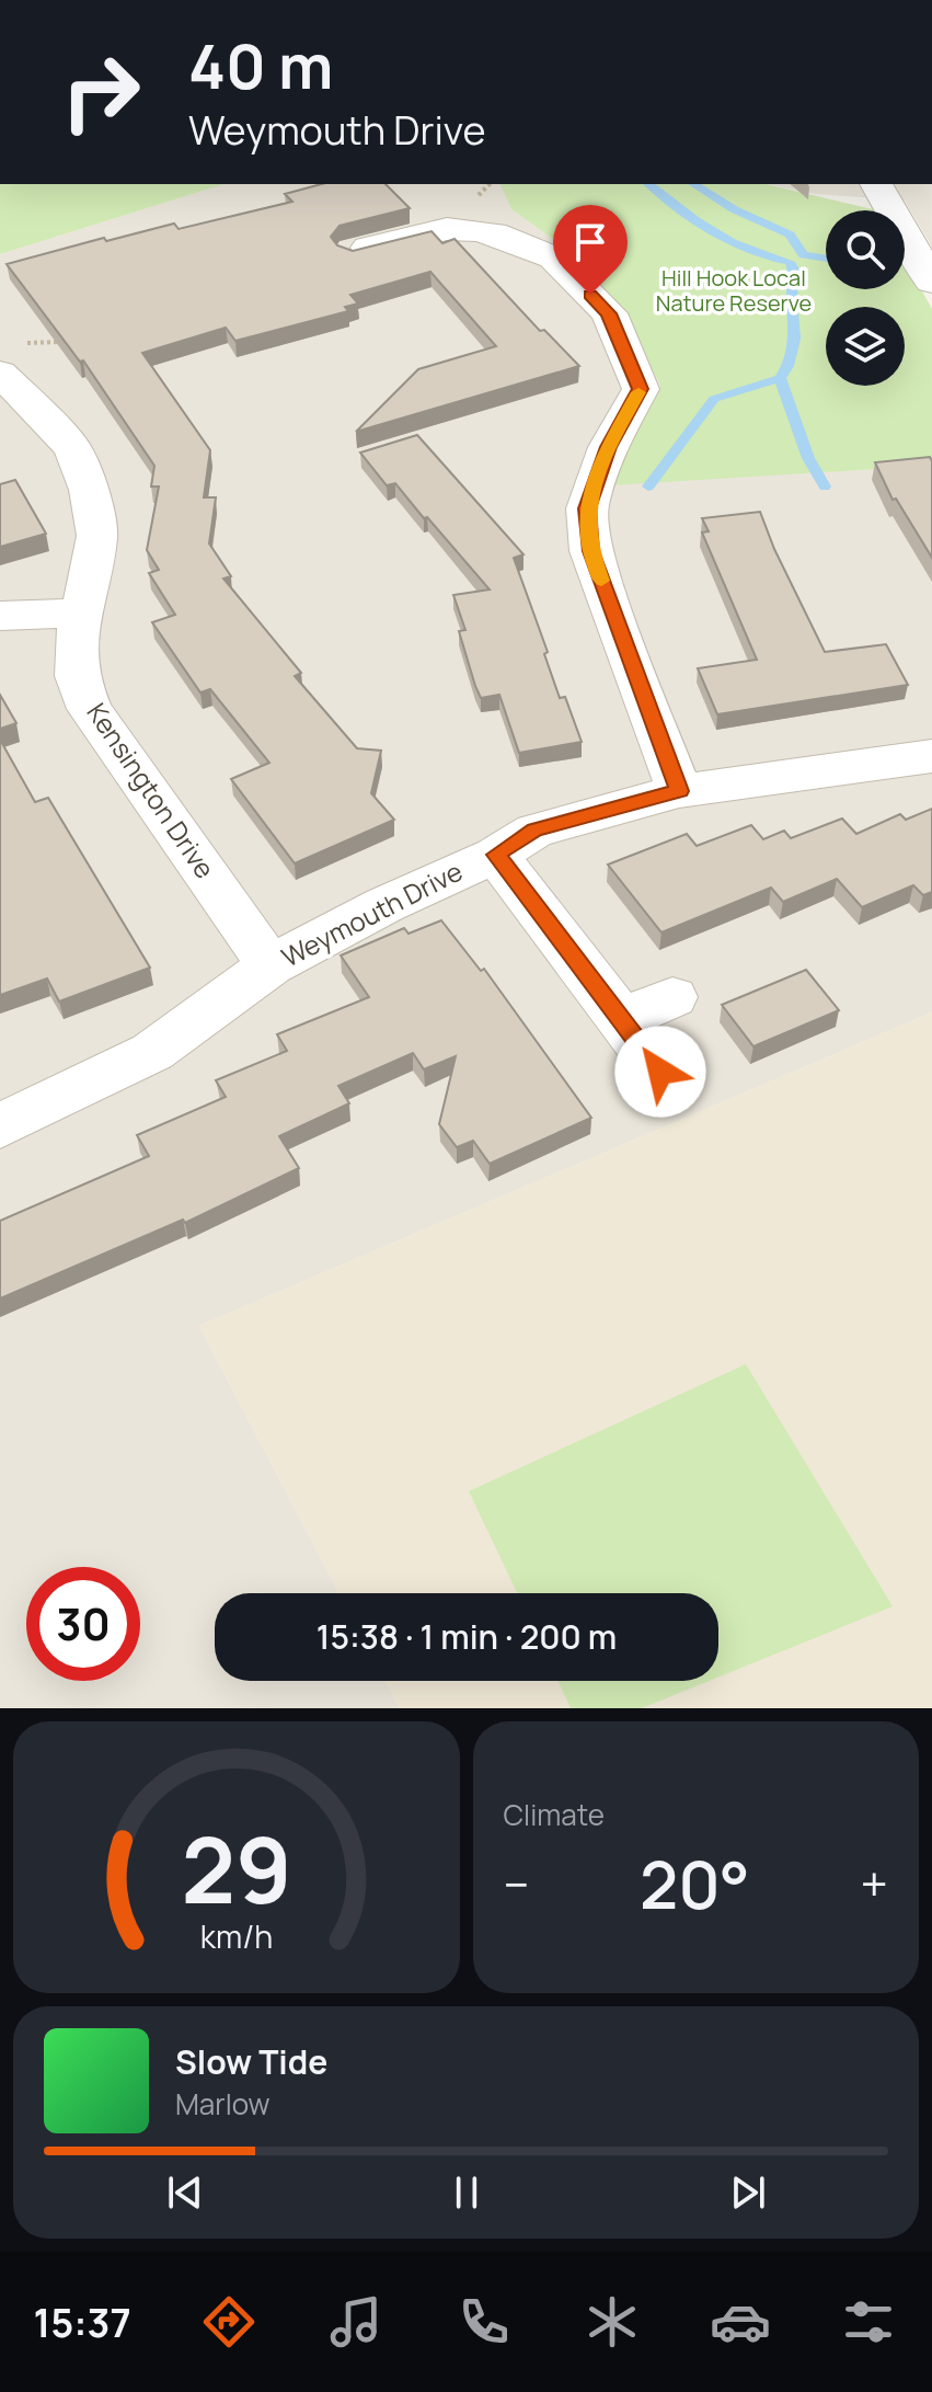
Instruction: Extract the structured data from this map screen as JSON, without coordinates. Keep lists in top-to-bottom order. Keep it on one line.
{"streets":{"street":["Kensington Drive","Weymouth Drive"]},"crossings":[["Kensington Drive","Weymouth Drive"]],"parks":["Hill Hook Local Nature Reserve"],"page":{"turn":["40 m","Weymouth Drive"],"limit":"30","trip":"15:38 · 1 min · 200 m","tile":"Climate","heat":["−","20°","+"],"song":["Slow Tide","Marlow"],"tabs":"15:37","gauge":["29","km/h"]}}
